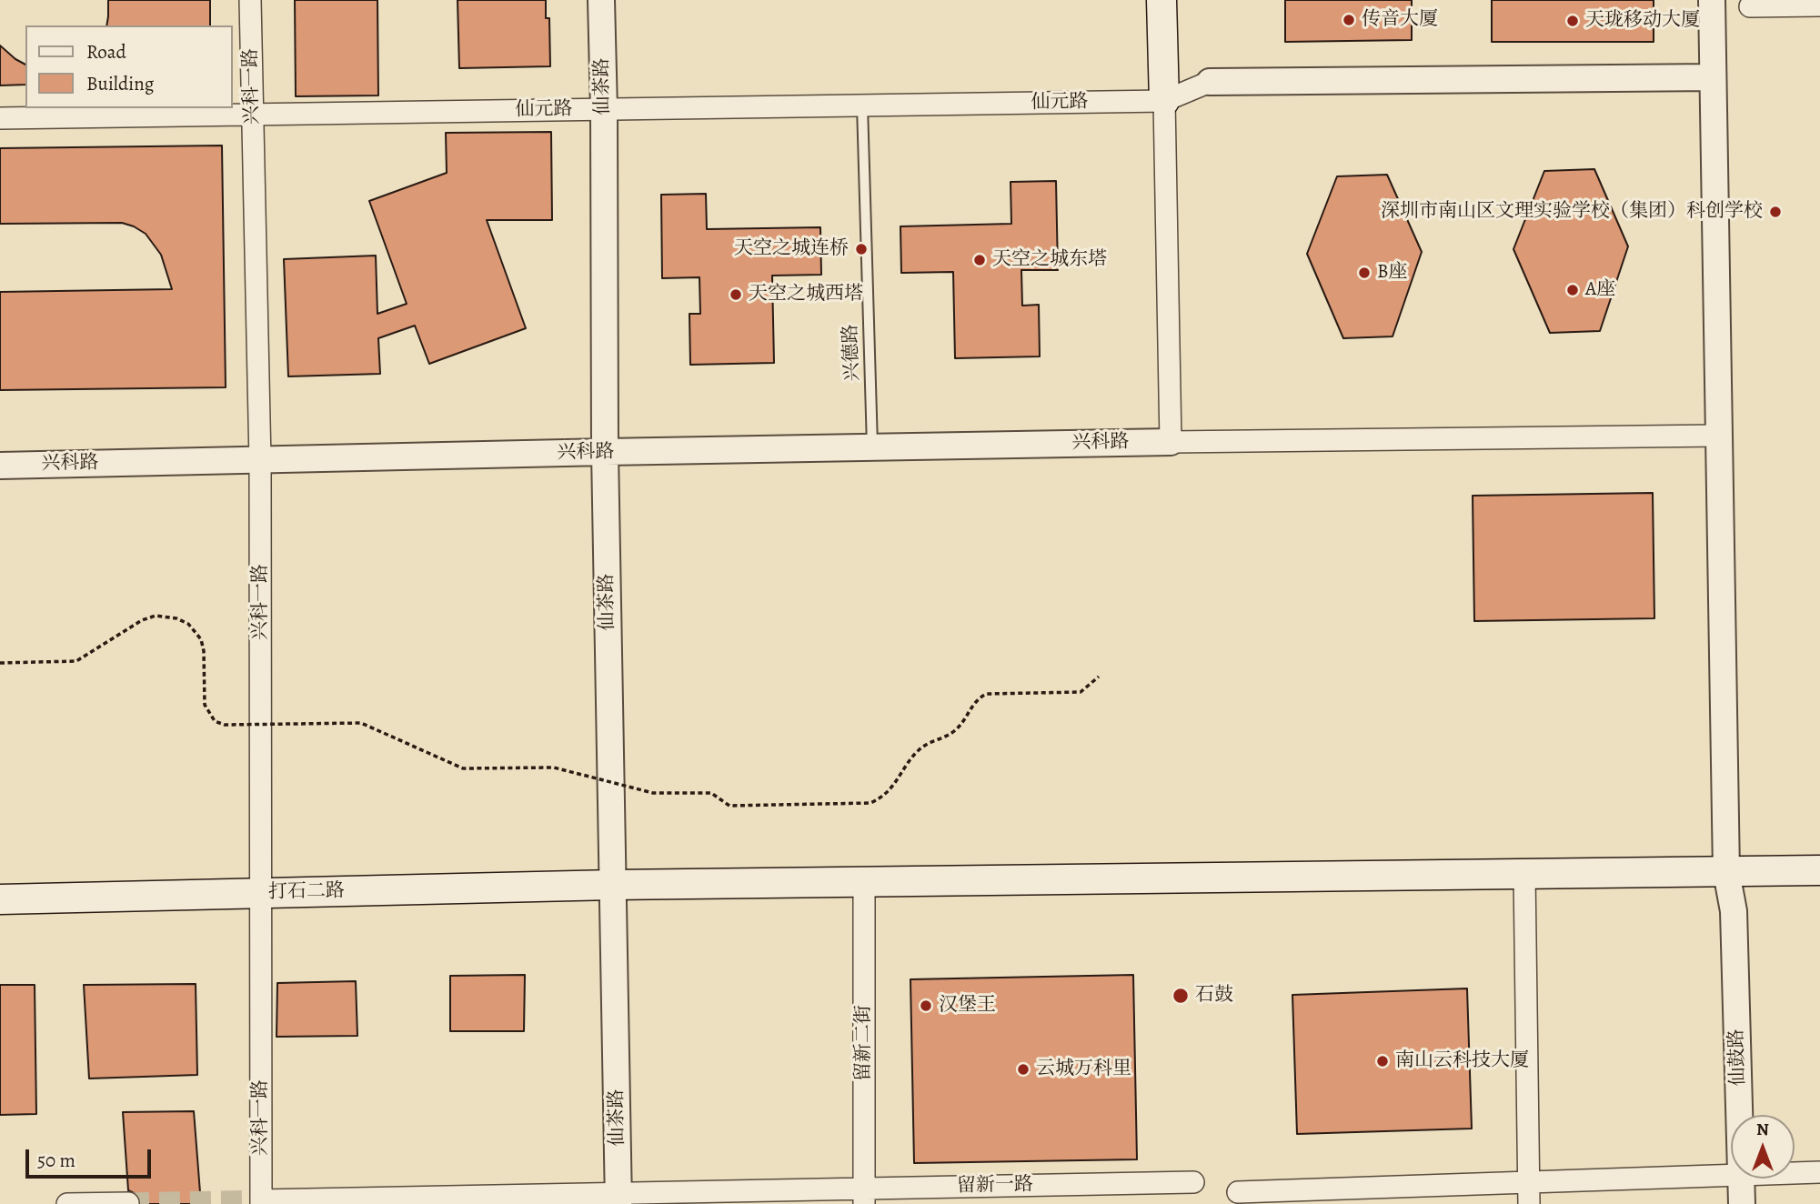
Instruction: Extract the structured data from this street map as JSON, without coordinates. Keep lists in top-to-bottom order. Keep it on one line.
{"streets":{"main road":["打石二路"],"street":["兴科一路","仙茶路","仙元路","兴科路","留新二街","仙鼓路","留新一路"],"lane":["兴德路"]},"crossings":[["兴科一路","仙元路"],["兴科一路","兴科路"],["兴科一路","打石二路"],["兴科一路","留新一路"],["仙茶路","仙元路"],["仙茶路","兴科路"],["仙茶路","打石二路"],["仙茶路","留新一路"],["仙元路","兴德路"],["兴德路","兴科路"],["打石二路","留新二街"],["打石二路","仙鼓路"],["留新二街","留新一路"]],"places":["传音大厦","天珑移动大厦","深圳市南山区文理实验学校（集团）科创学校","天空之城连桥","天空之城东塔","B座","A座","天空之城西塔","石鼓","汉堡王","南山云科技大厦","云城万科里"],"legend":["Road","Building"],"scale_bar":"50 m","north":"top"}
